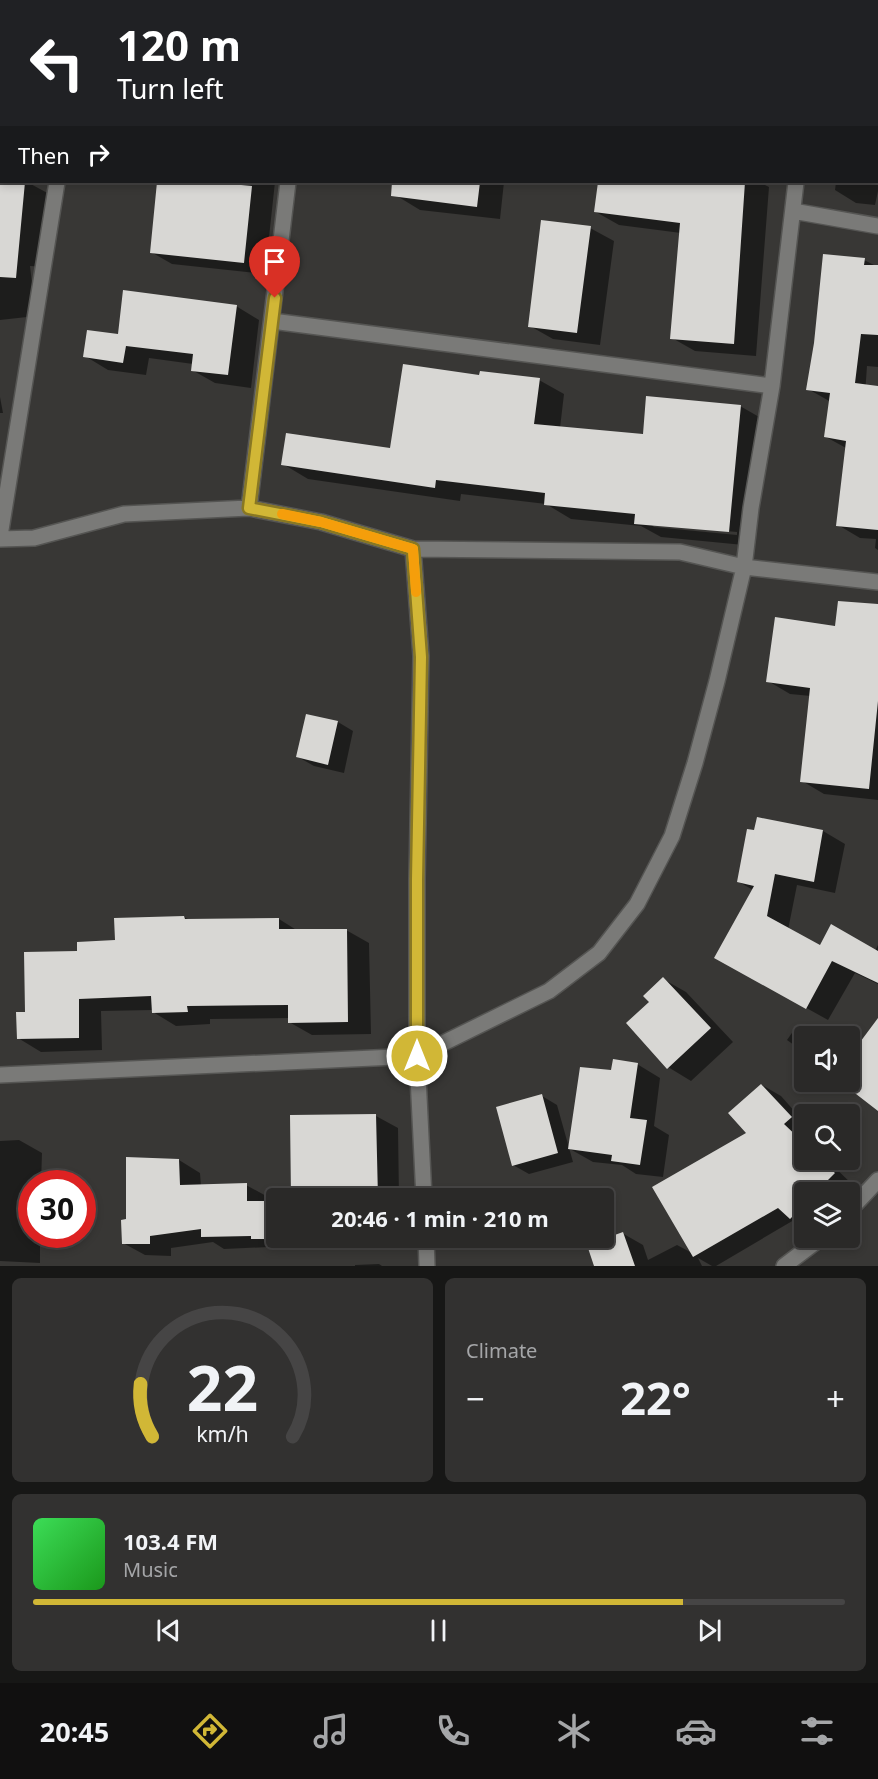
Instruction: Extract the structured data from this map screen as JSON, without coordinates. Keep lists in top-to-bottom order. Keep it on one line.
{"page":{"turn":["120 m","Turn left"],"then":"Then","limit":"30","trip":"20:46 · 1 min · 210 m","tile":"Climate","heat":["−","22°","+"],"song":["103.4 FM","Music"],"tabs":"20:45","gauge":["22","km/h"]}}
